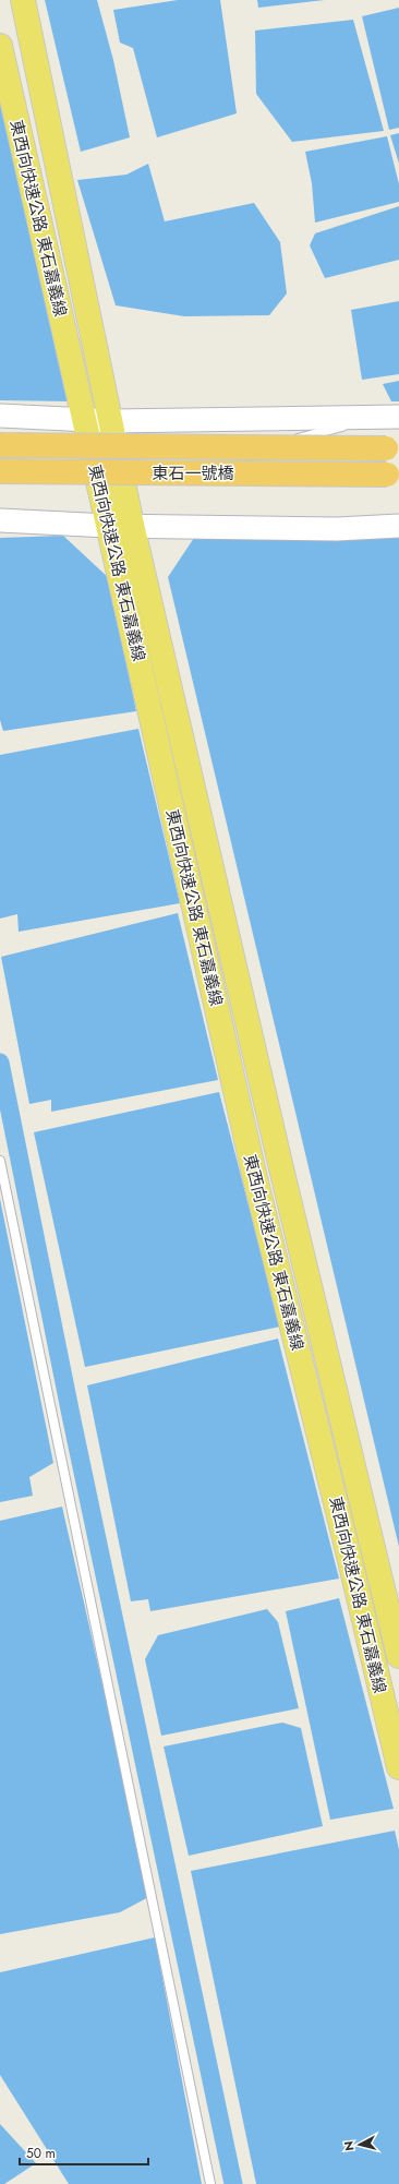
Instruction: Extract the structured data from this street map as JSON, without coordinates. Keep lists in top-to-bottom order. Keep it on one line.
{"streets":{"highway":["東石一號橋"],"main road":["東西向快速公路 東石嘉義線"]},"scale_bar":"50 m","north":"left"}
